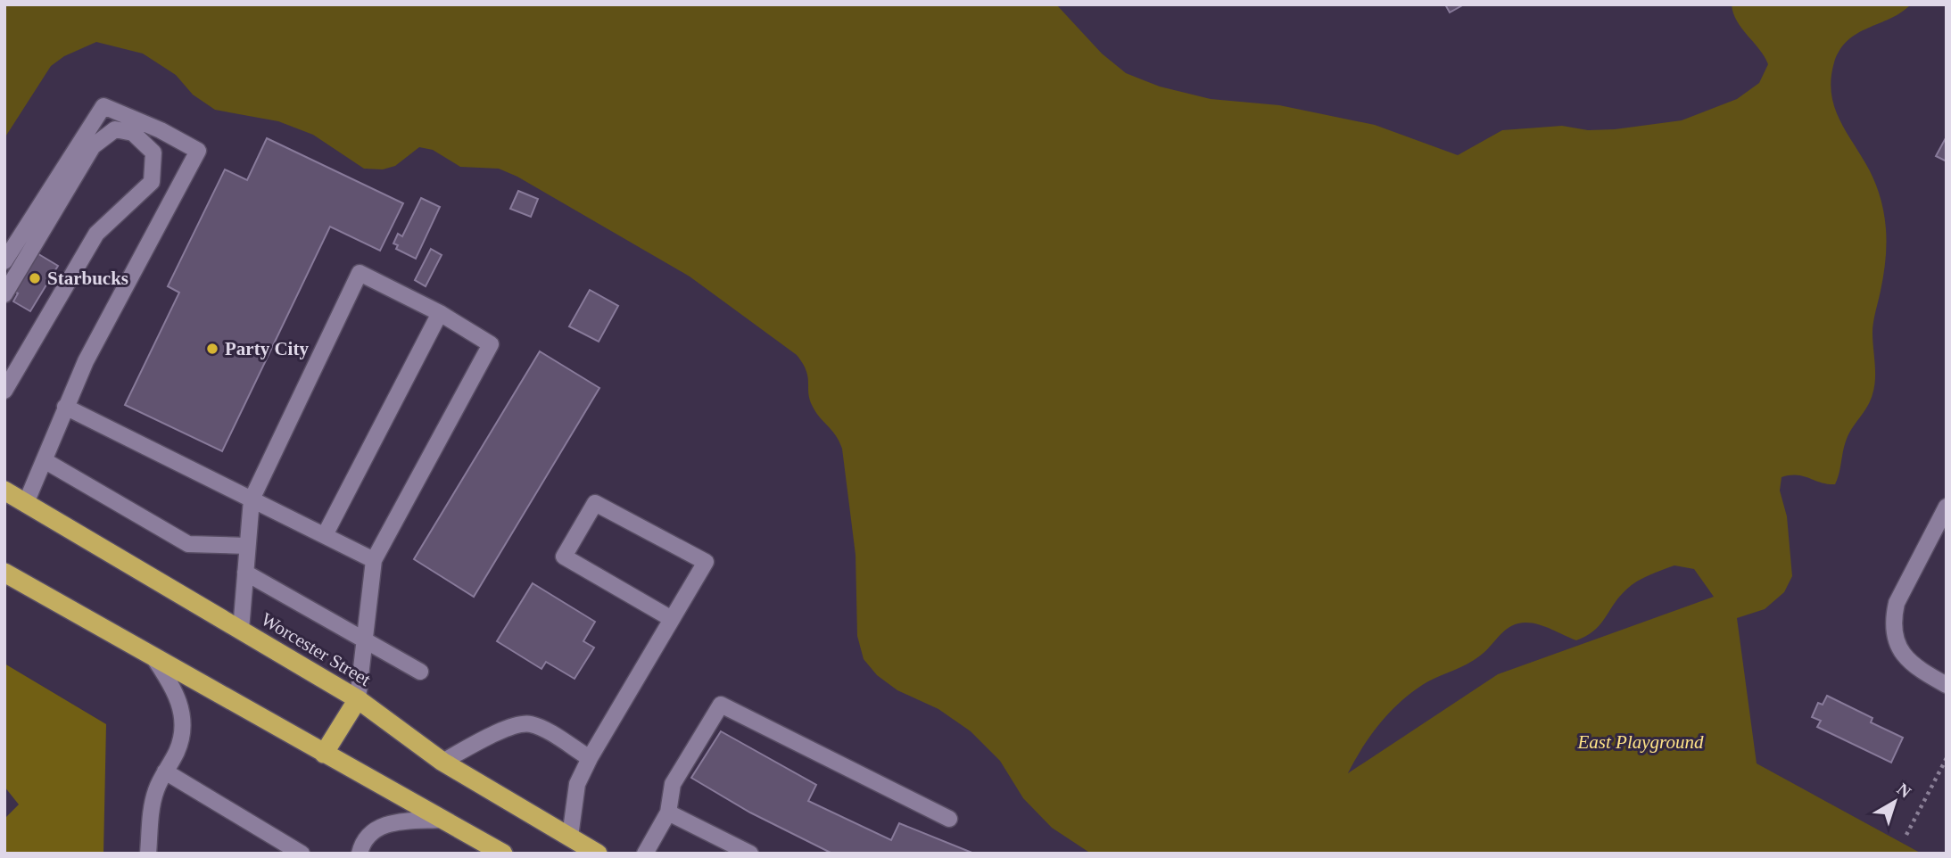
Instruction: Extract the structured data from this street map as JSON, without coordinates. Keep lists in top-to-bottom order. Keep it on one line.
{"streets":{"highway":["Worcester Street"]},"parks":["East Playground"],"places":["Starbucks","Party City"],"north":"top right"}
